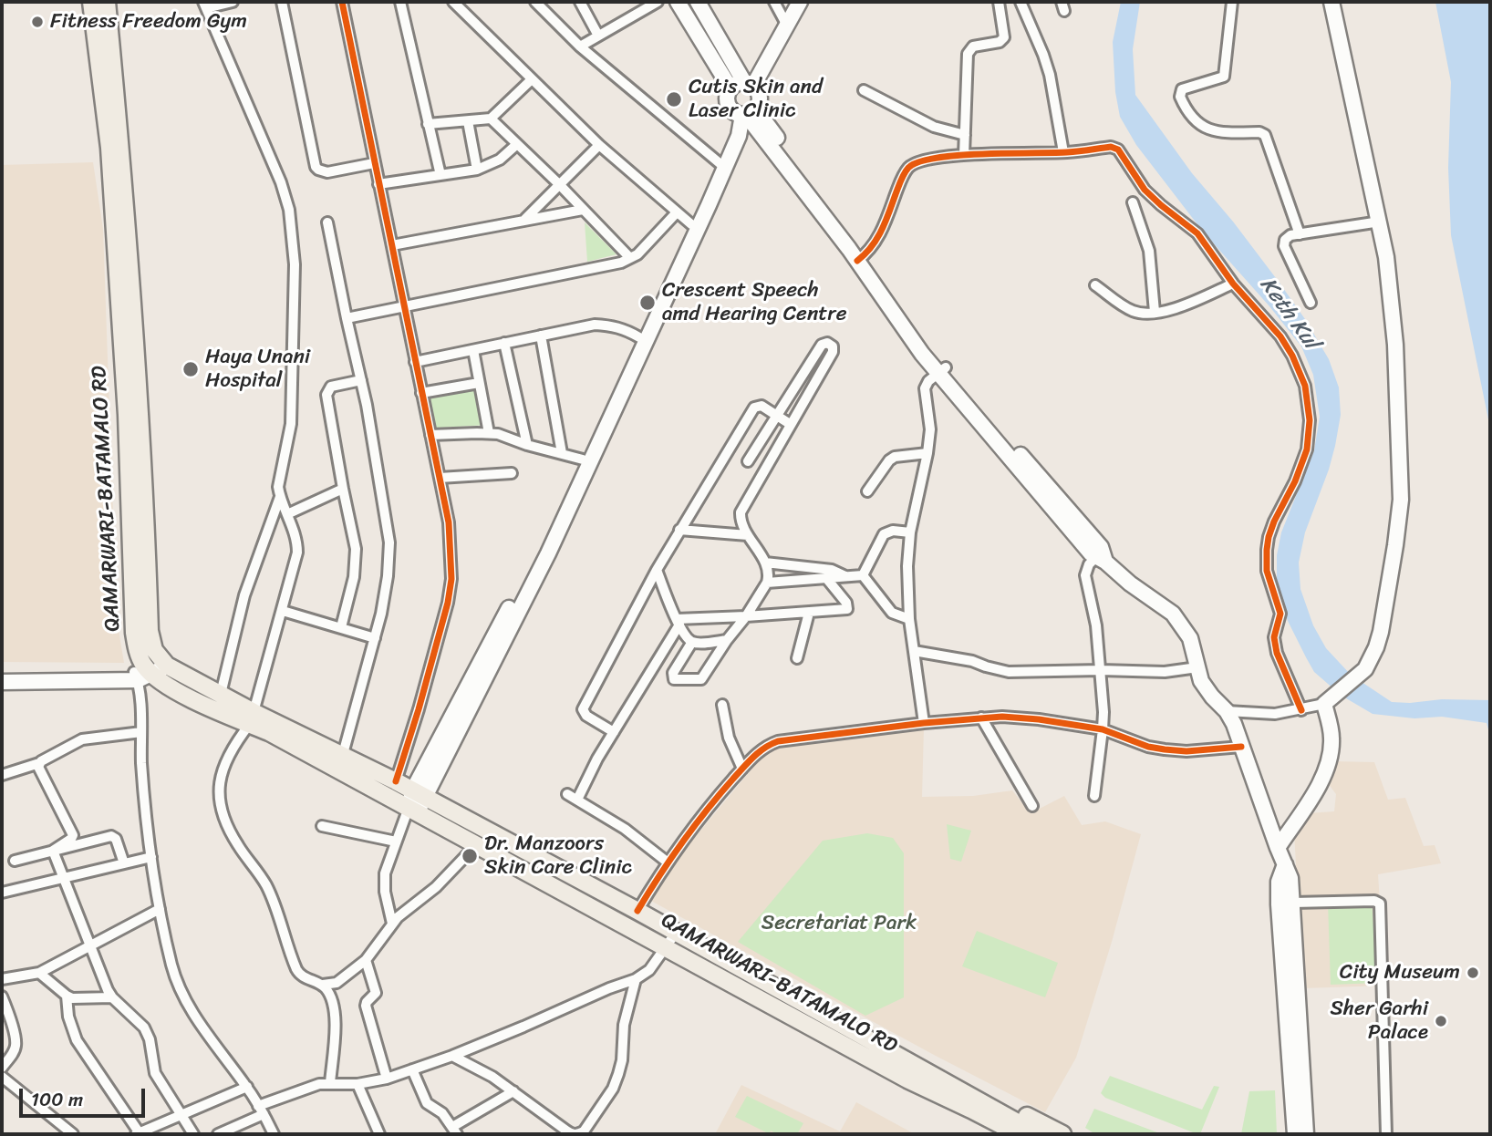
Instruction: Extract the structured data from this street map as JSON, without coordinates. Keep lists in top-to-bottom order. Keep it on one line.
{"streets":{"main road":["QAMARWARI-BATAMALO RD"]},"water":["Keth Kul"],"parks":["Secretariat Park"],"places":["Fitness Freedom Gym","Cutis Skin and Laser Clinic","Crescent Speech amd Hearing Centre","Haya Unani Hospital","Dr. Manzoors Skin Care Clinic","City Museum","Sher Garhi Palace"],"scale_bar":"100 m"}
